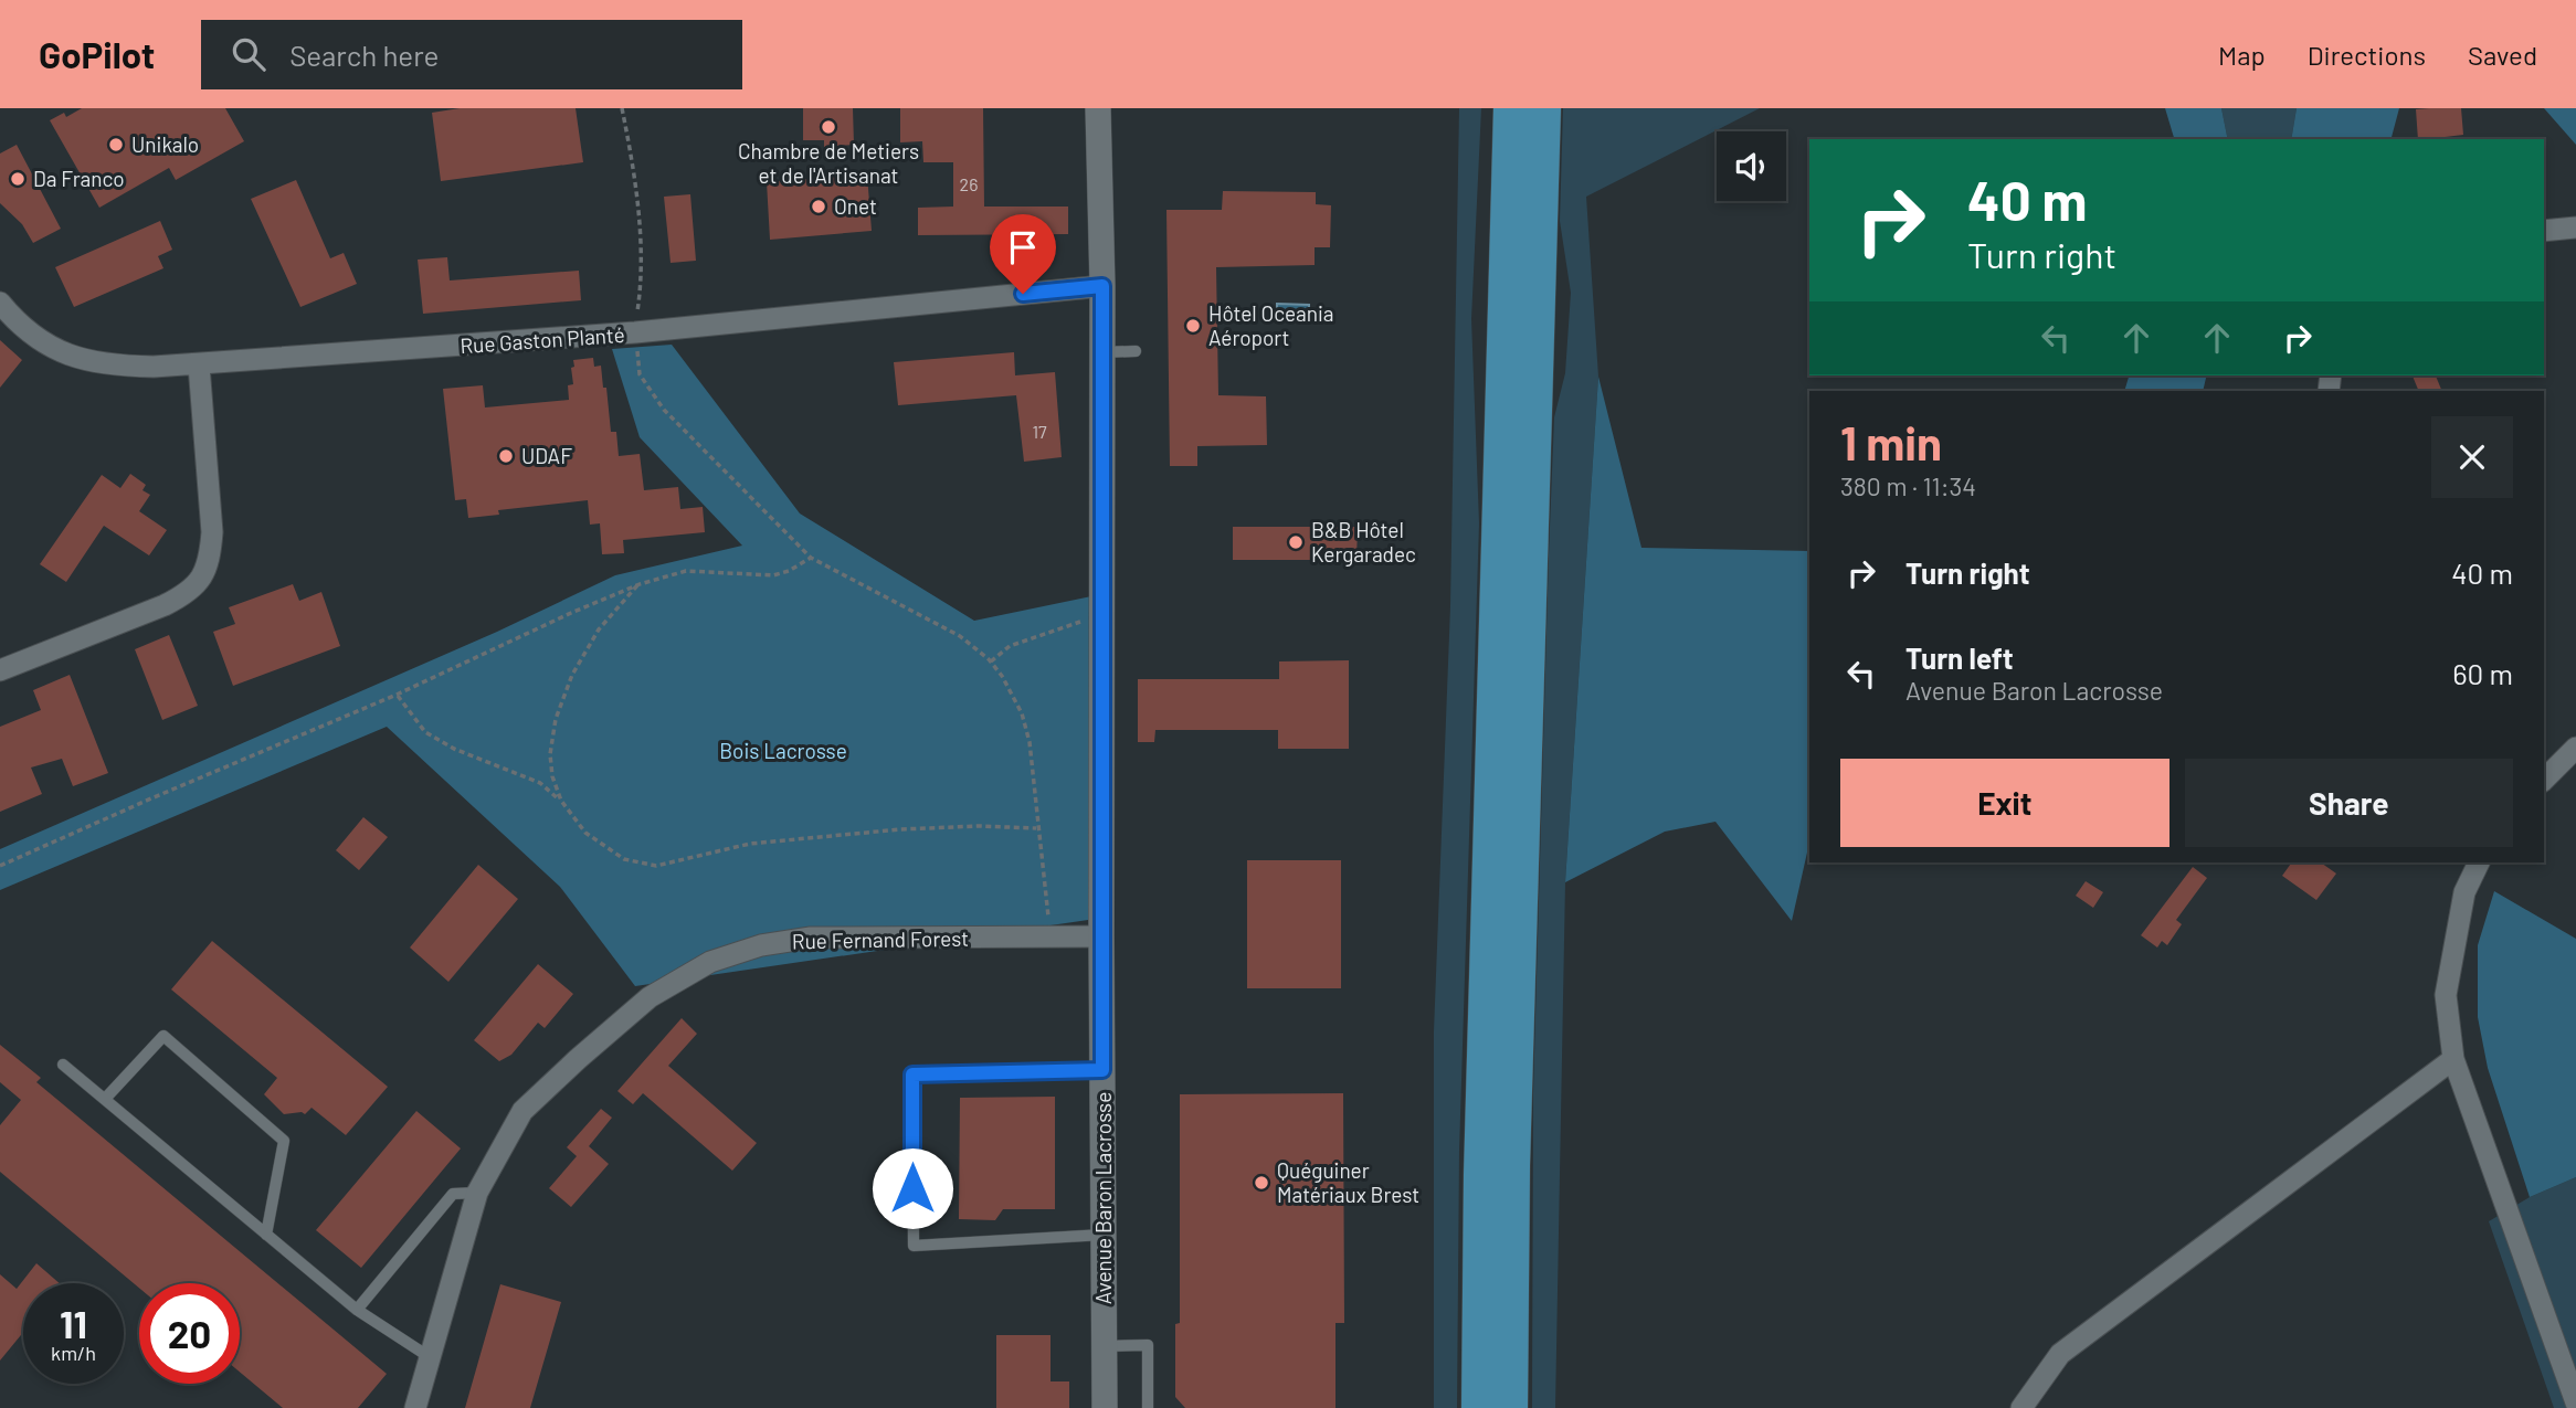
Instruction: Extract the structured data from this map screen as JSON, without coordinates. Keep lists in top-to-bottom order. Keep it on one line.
{"streets":{"street":["Rue Gaston Planté","Rue Fernand Forest","Avenue Baron Lacrosse"]},"crossings":[["Rue Gaston Planté","Avenue Baron Lacrosse"],["Rue Fernand Forest","Avenue Baron Lacrosse"]],"parks":["Bois Lacrosse"],"places":["Chambre de Metiers et de l'Artisanat","Unikalo","Da Franco","Onet","Hôtel Oceania Aéroport","UDAF","B&B Hôtel Kergaradec","Quéguiner Matériaux Brest"],"house_numbers":["26","17"],"page":{"header":"GoPilot","search":"Search here","nav":["Map","Directions","Saved"],"turn":["40 m","Turn right"],"heading":["1 min","380 m · 11:34"],"list":[{"name":"Turn right","value":"40 m"},{"name":"Turn left","note":"Avenue Baron Lacrosse","value":"60 m"}],"buttons":["Exit","Share"],"speed":"11 km/h","limit":"20"}}
